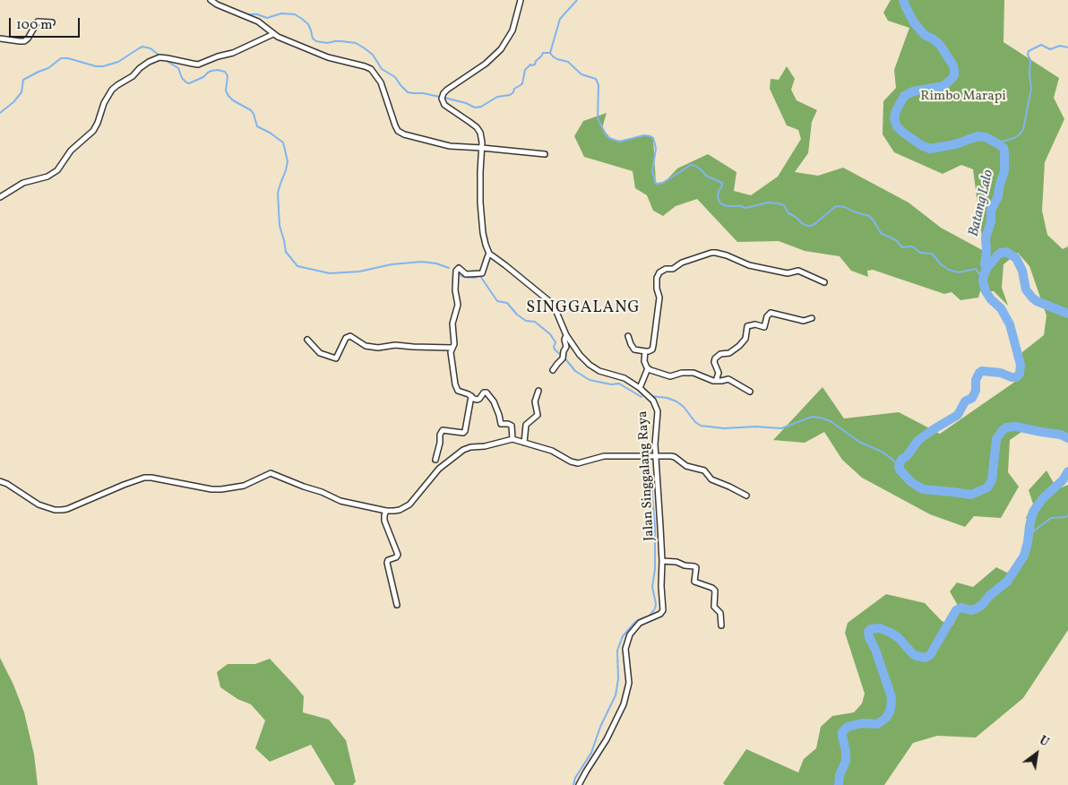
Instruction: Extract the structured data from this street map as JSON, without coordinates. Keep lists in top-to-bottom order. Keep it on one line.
{"streets":{"street":["Jalan Singgalang Raya"]},"districts":["SINGGALANG"],"water":["Batang Lalo"],"parks":["Rimbo Marapi"],"scale_bar":"100 m","north":"top right"}
